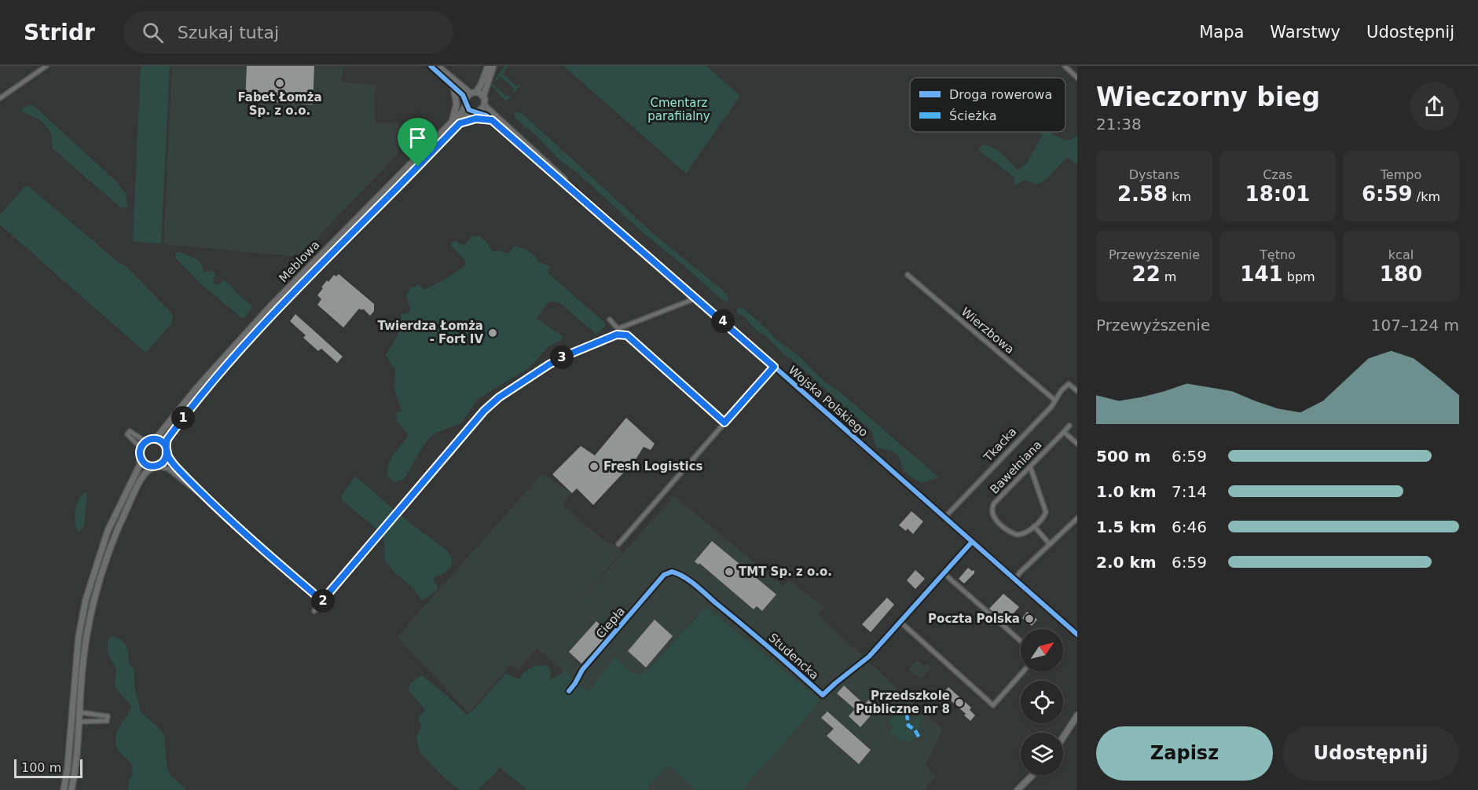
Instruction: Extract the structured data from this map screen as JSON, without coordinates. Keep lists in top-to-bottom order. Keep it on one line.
{"streets":{"main road":["Meblowa","Wojska Polskiego"],"street":["Wierzbowa","Tkacka","Bawełniana","Ciepła","Studencka"]},"crossings":[["Meblowa","Wojska Polskiego"],["Wierzbowa","Tkacka"],["Wojska Polskiego","Tkacka"],["Wojska Polskiego","Studencka"],["Ciepła","Studencka"]],"parks":["Cmentarz parafiialny"],"places":["Fabet Łomża Sp. z o.o.","Twierdza Łomża - Fort IV","Fresh Logistics","TMT Sp. z o.o.","Poczta Polska","Przedszkole Publiczne nr 8"],"legend":["Droga rowerowa","Ścieżka"],"scale_bar":"100 m","north":"top right","page":{"header":"Stridr","search":"Szukaj tutaj","nav":["Mapa","Warstwy","Udostępnij"],"heading":["Wieczorny bieg","21:38"],"stats":[["Dystans","2.58 km"],["Czas","18:01"],["Tempo","6:59 /km"],["Przewyższenie","22 m"],["Tętno","141 bpm"],["kcal","180"]],"chart":["Przewyższenie","107–124 m"],"pins":["4","3","1","2"],"list":[{"name":"500 m","note":"6:59"},{"name":"1.0 km","note":"7:14"},{"name":"1.5 km","note":"6:46"},{"name":"2.0 km","note":"6:59"}],"buttons":["Zapisz","Udostępnij"],"scale":"100 m"}}
